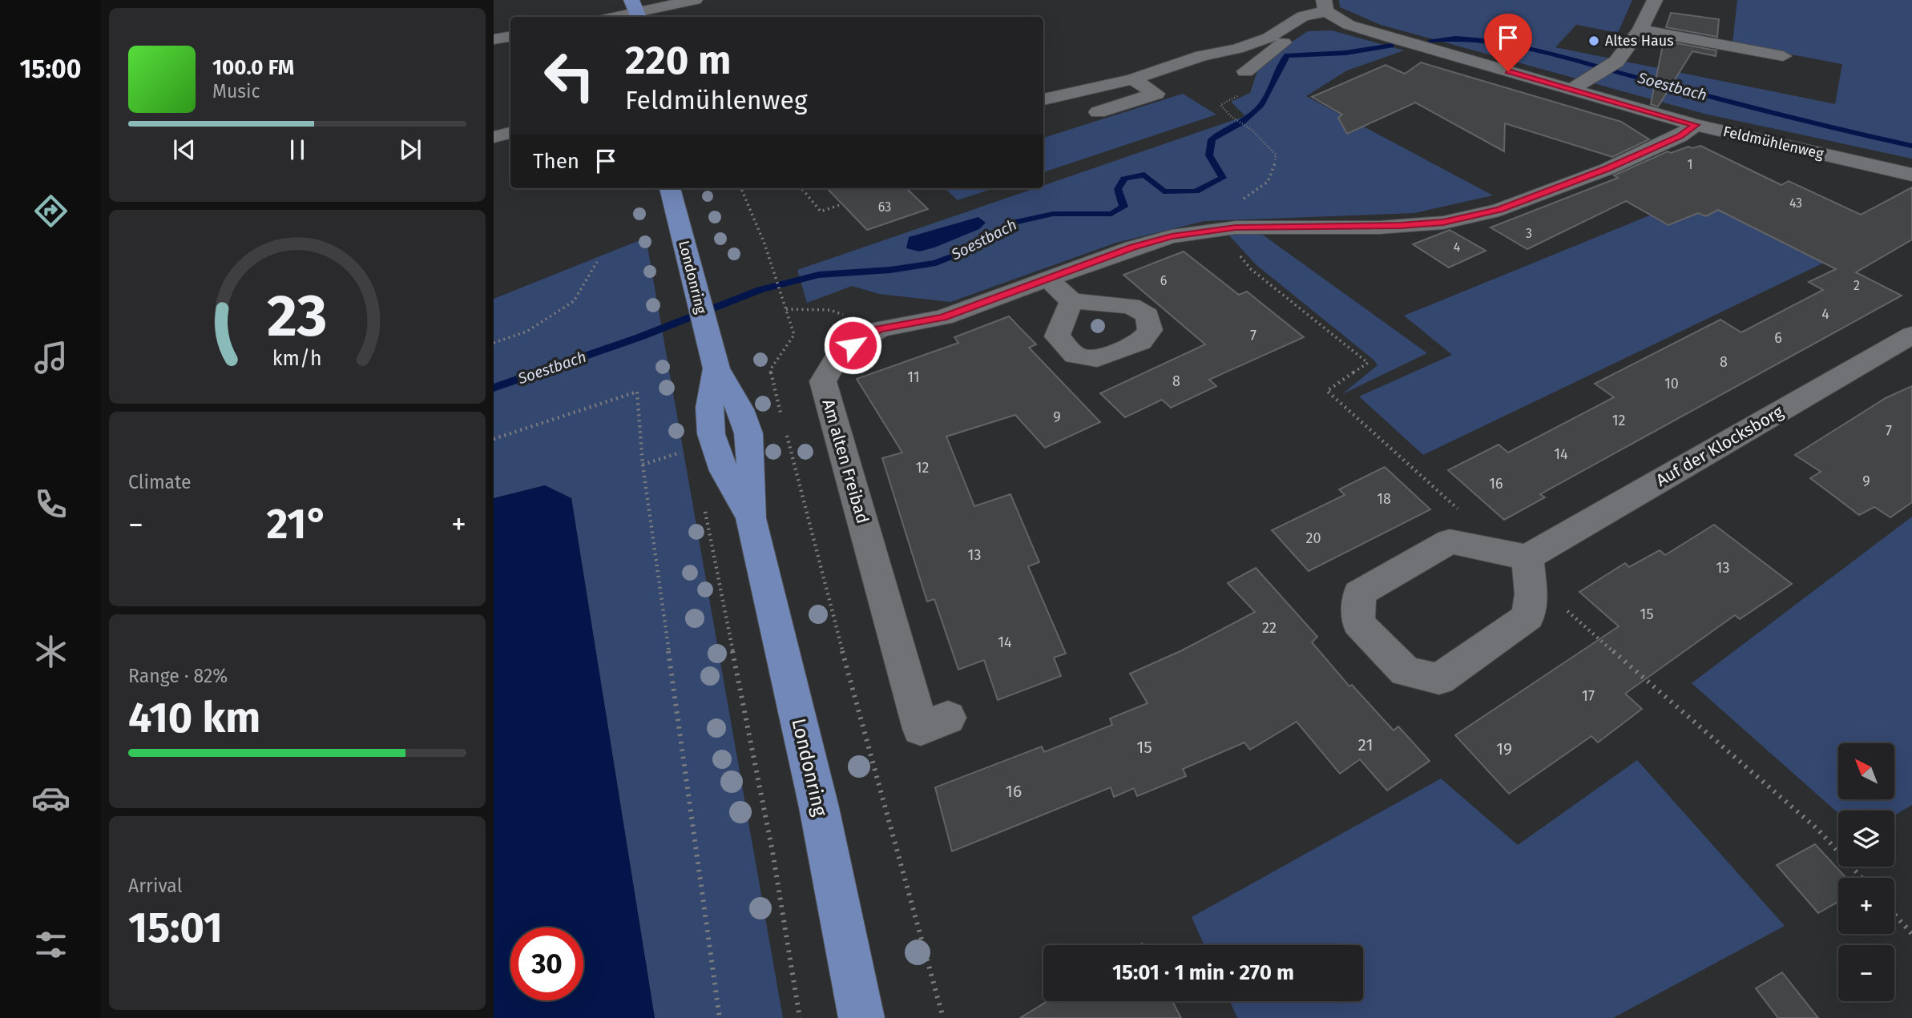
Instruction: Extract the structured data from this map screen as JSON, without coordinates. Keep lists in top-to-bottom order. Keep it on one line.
{"streets":{"main road":["Londonring"],"street":["Feldmühlenweg","Auf der Klocksborg","Am alten Freibad"]},"crossings":[["Feldmühlenweg","Am alten Freibad"]],"water":["Soestbach"],"places":["Altes Haus"],"house_numbers":["1","43","63","3","4","6","2","4","7","6","8","11","8","10","9","12","7","14","12","9","16","18","20","13","13","15","22","14","17","21","15","19","16"],"north":"top left","page":{"tabs":"15:00","turn":["220 m","Feldmühlenweg"],"song":["100.0 FM","Music"],"then":"Then","tile":["Climate",["Range · 82%","410 km"],["Arrival","15:01"]],"heat":["−","21°","+"],"map_buttons":["+","−"],"limit":"30","trip":"15:01 · 1 min · 270 m","gauge":["23","km/h"]}}
